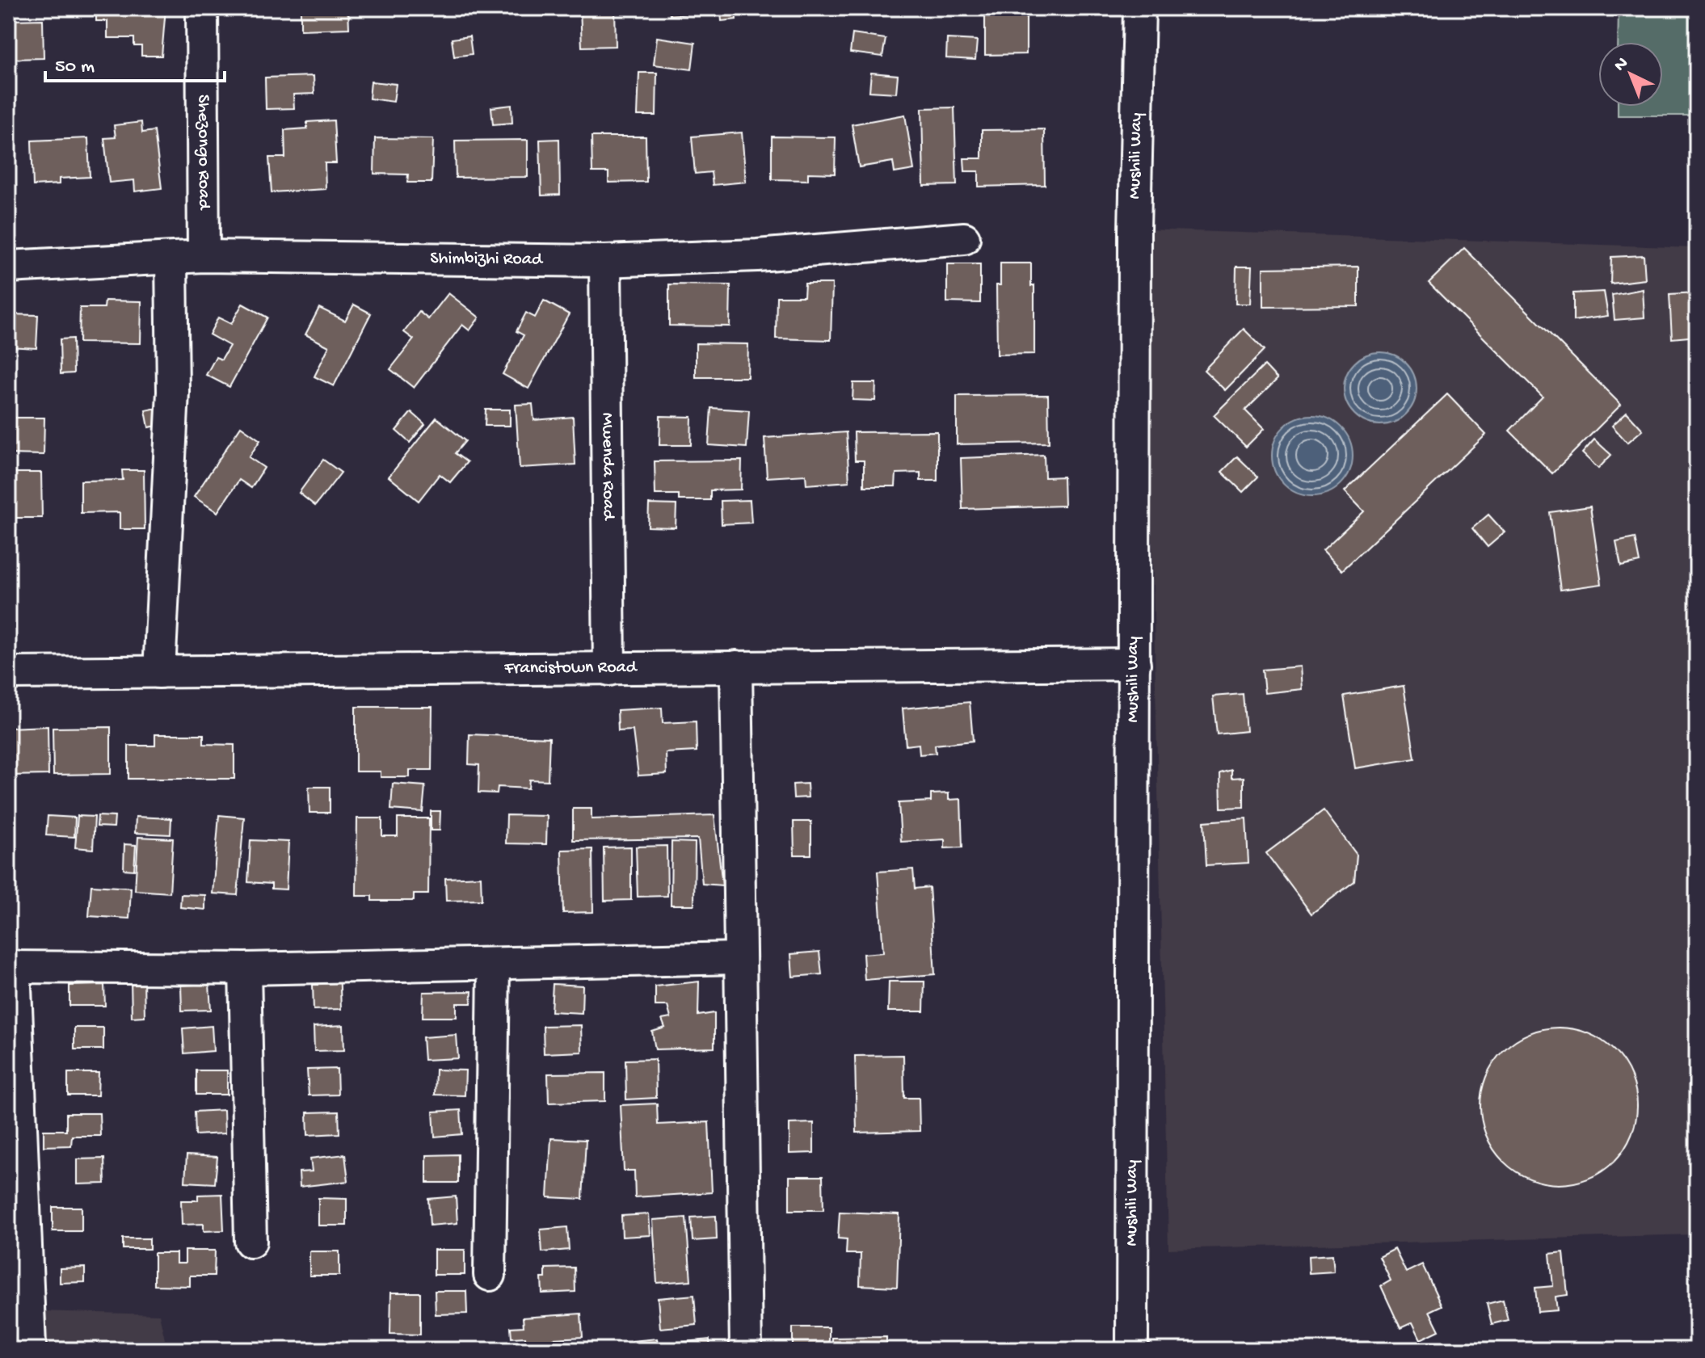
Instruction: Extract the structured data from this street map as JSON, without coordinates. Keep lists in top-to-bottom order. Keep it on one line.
{"streets":{"street":["Shezongo Road","Mushili Way","Shimbizhi Road","Mwenda Road","Francistown Road"]},"crossings":[["Shezongo Road","Shimbizhi Road"],["Mushili Way","Francistown Road"],["Shimbizhi Road","Mwenda Road"],["Mwenda Road","Francistown Road"]],"scale_bar":"50 m","north":"top left"}
